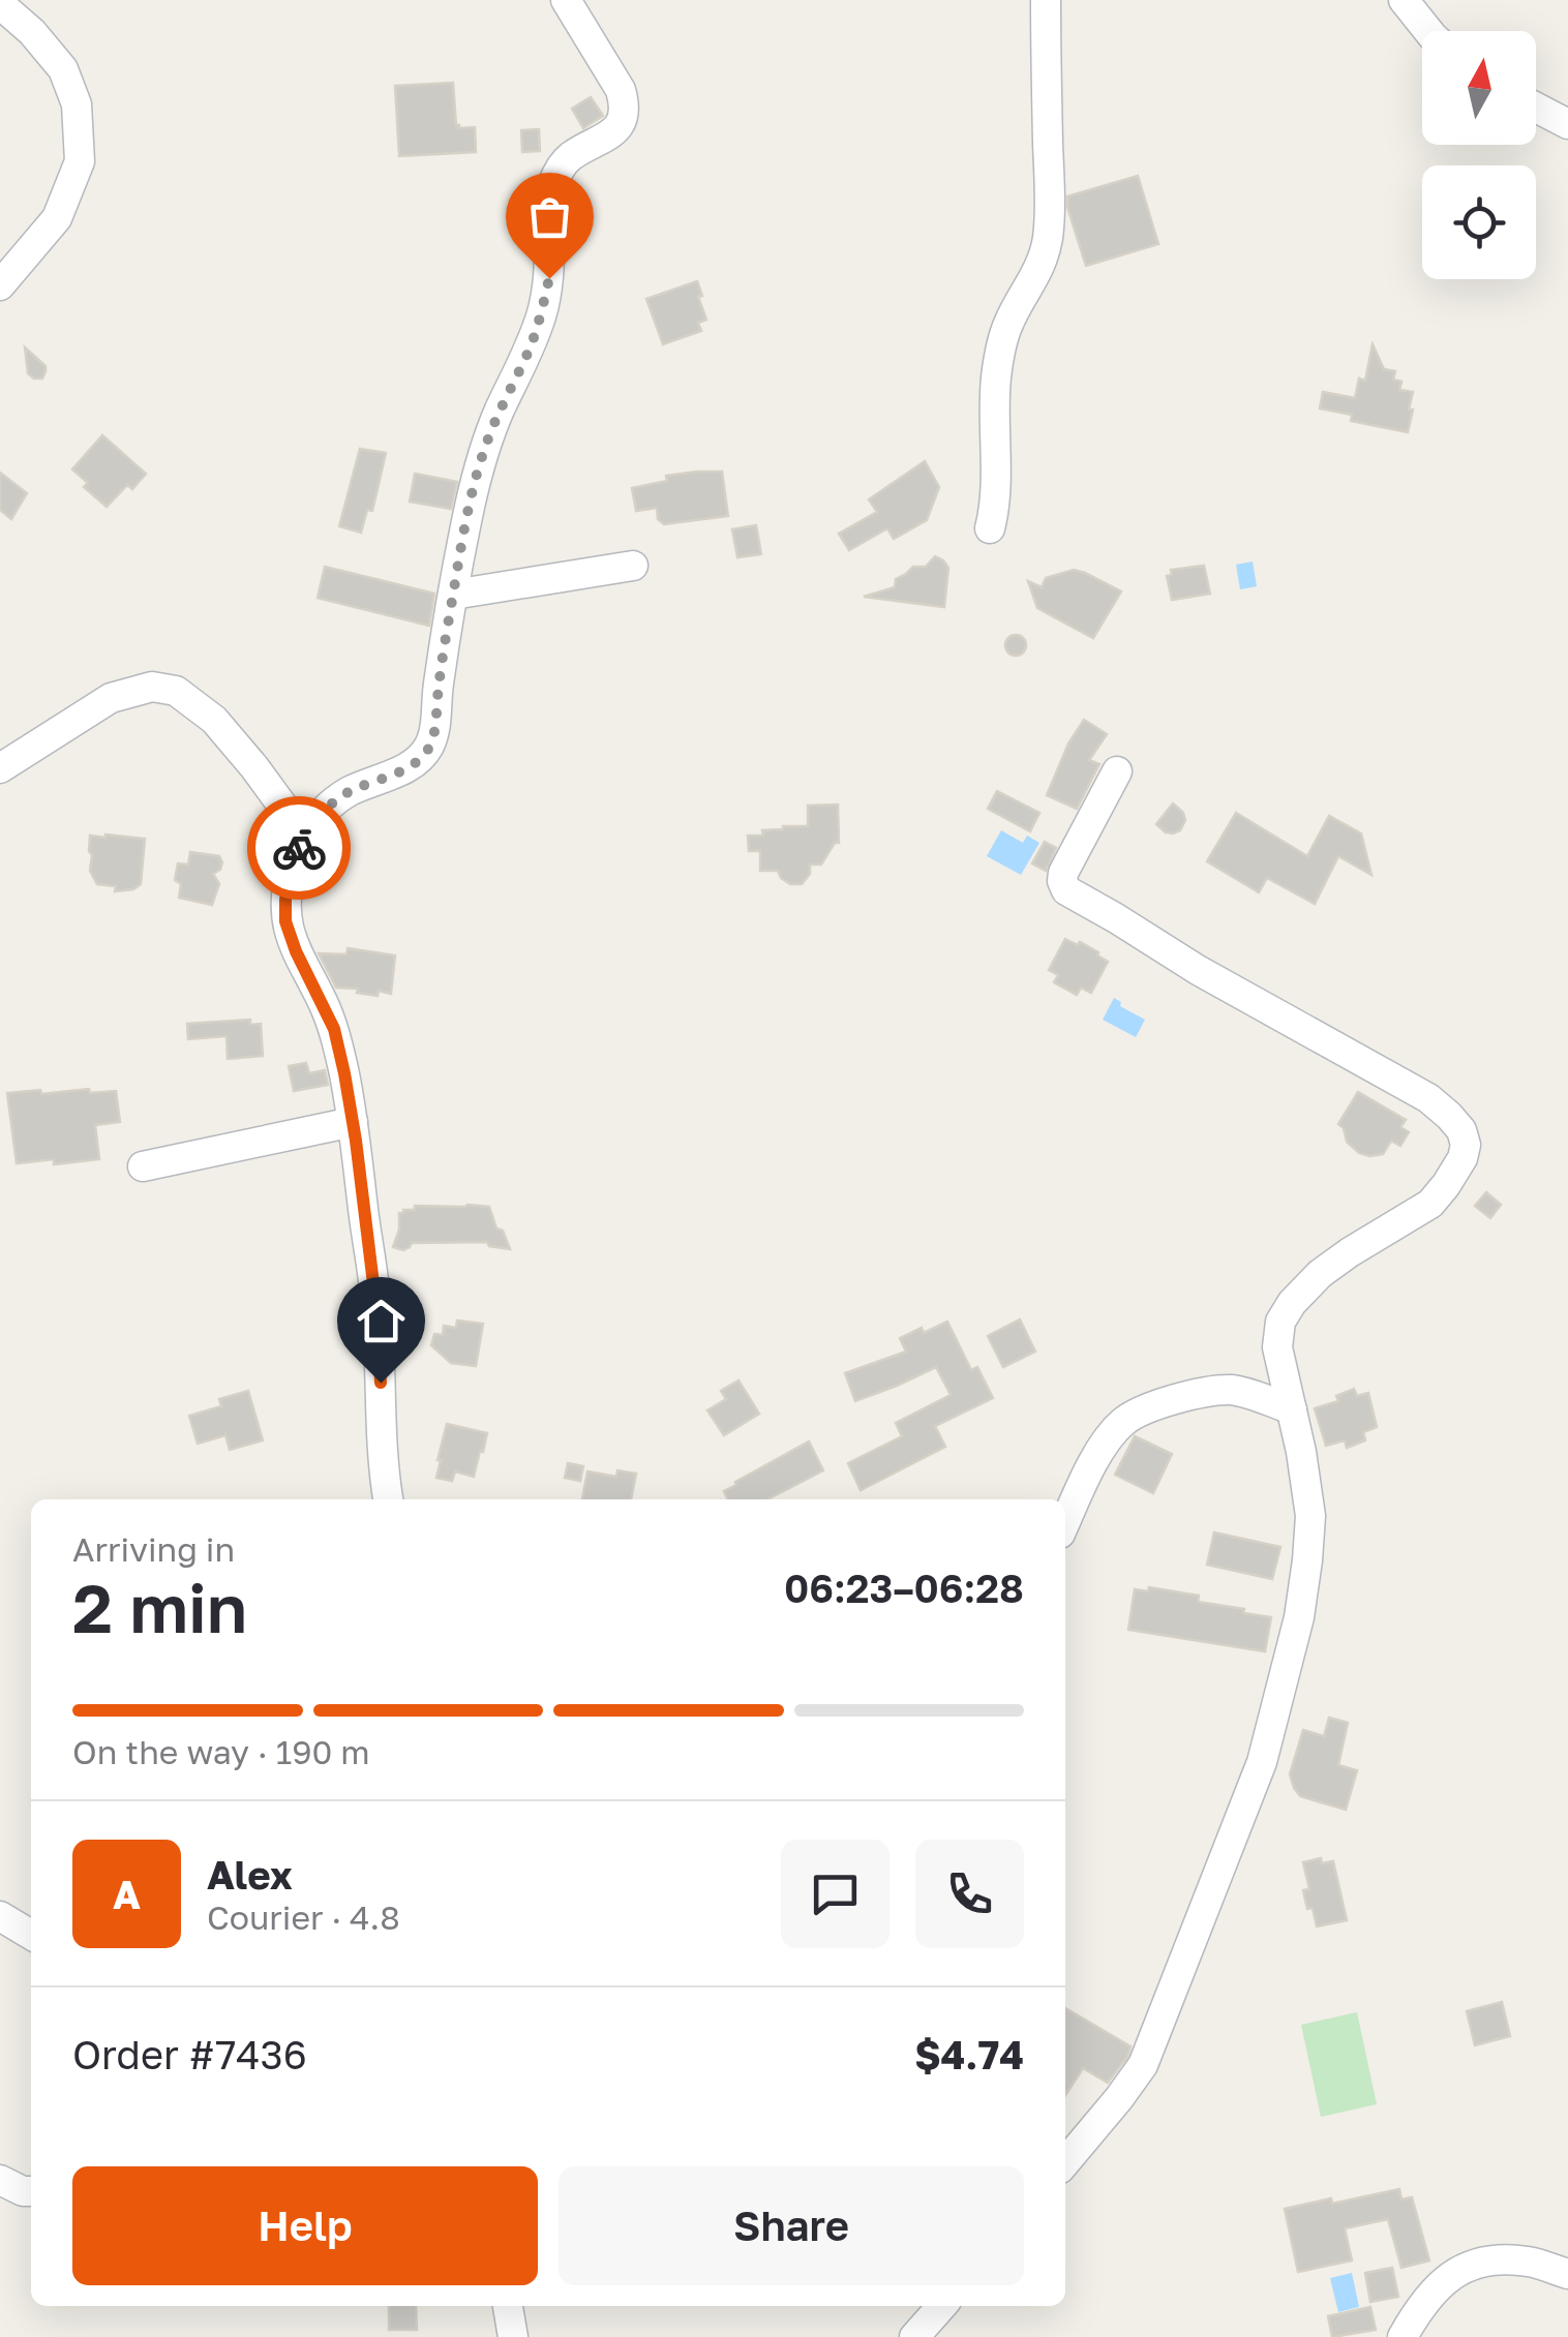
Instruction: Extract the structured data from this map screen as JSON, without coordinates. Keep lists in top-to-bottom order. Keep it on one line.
{"north":"top","page":{"heading":["2 min","Arriving in","06:23–06:28"],"panel":["Alex","Courier · 4.8","Order #7436","$4.74"],"bar":"On the way · 190 m","round":"A","buttons":["Help","Share"]}}
